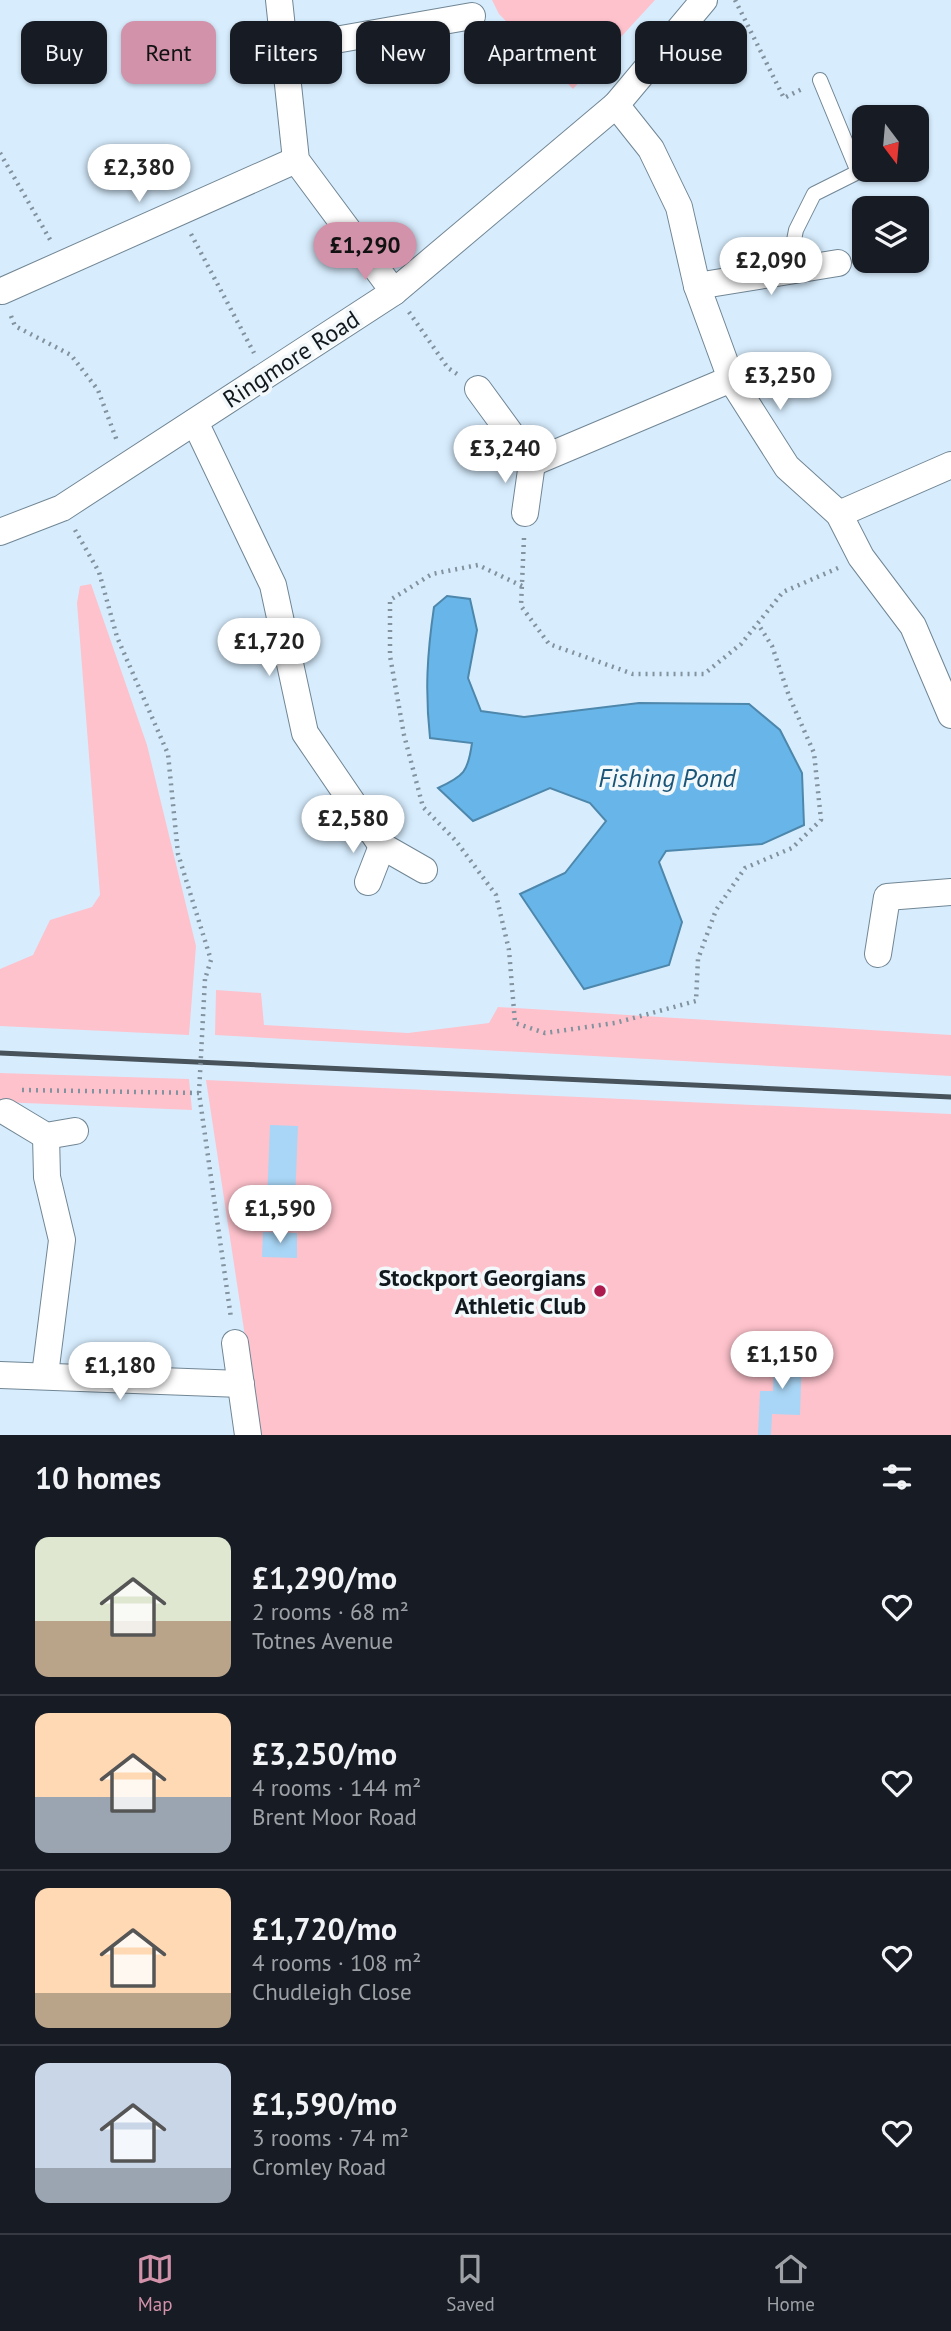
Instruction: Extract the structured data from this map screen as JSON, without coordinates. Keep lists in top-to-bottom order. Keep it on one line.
{"streets":{"street":["Ringmore Road"]},"water":["Fishing Pond"],"places":["Stockport Georgians Athletic Club"],"north":"bottom","page":{"chip":["Buy","Rent","Filters","New","Apartment","House"],"price":["£2,380","£1,290","£2,090","£3,250","£3,240","£1,720","£2,580","£1,590","£1,150","£1,180"],"heading":"10 homes","list":[{"name":"£1,290/mo","note":"2 rooms · 68 m² · Totnes Avenue"},{"name":"£3,250/mo","note":"4 rooms · 144 m² · Brent Moor Road"},{"name":"£1,720/mo","note":"4 rooms · 108 m² · Chudleigh Close"},{"name":"£1,590/mo","note":"3 rooms · 74 m² · Cromley Road"}],"tabs":["Map","Saved","Home"]}}
